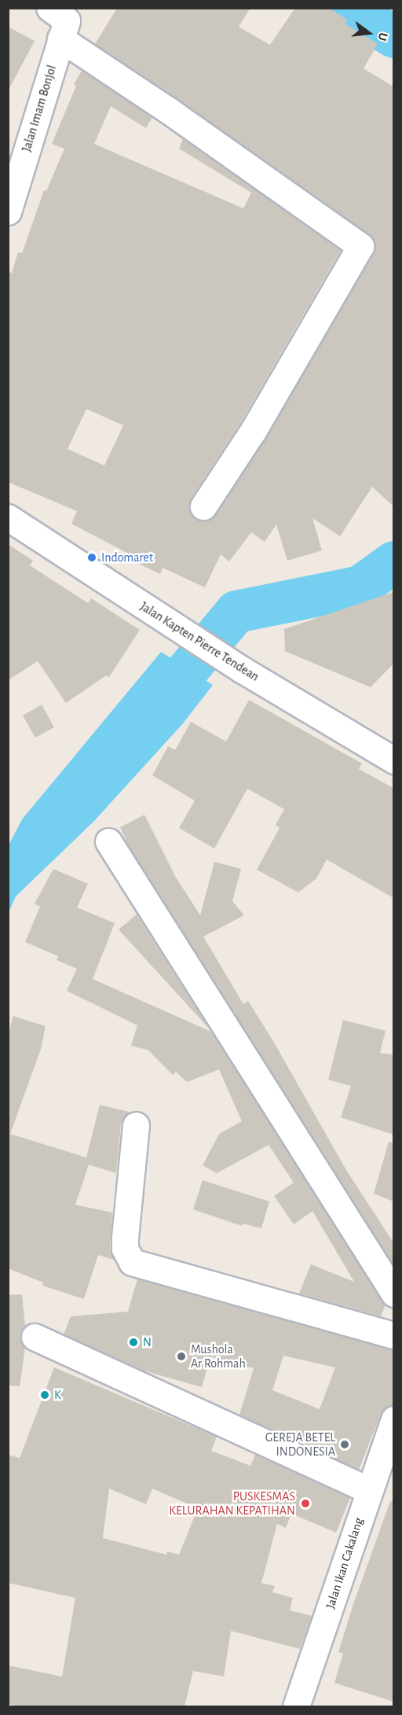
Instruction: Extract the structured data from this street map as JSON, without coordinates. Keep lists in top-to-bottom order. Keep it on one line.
{"streets":{"street":["Jalan Imam Bonjol","Jalan Kapten Pierre Tendean","Jalan Ikan Cakalang"]},"places":["Indomaret","N","Mushola Ar Rohmah","K","GEREJA BETEL INDONESIA","PUSKESMAS KELURAHAN KEPATIHAN"],"north":"right"}
